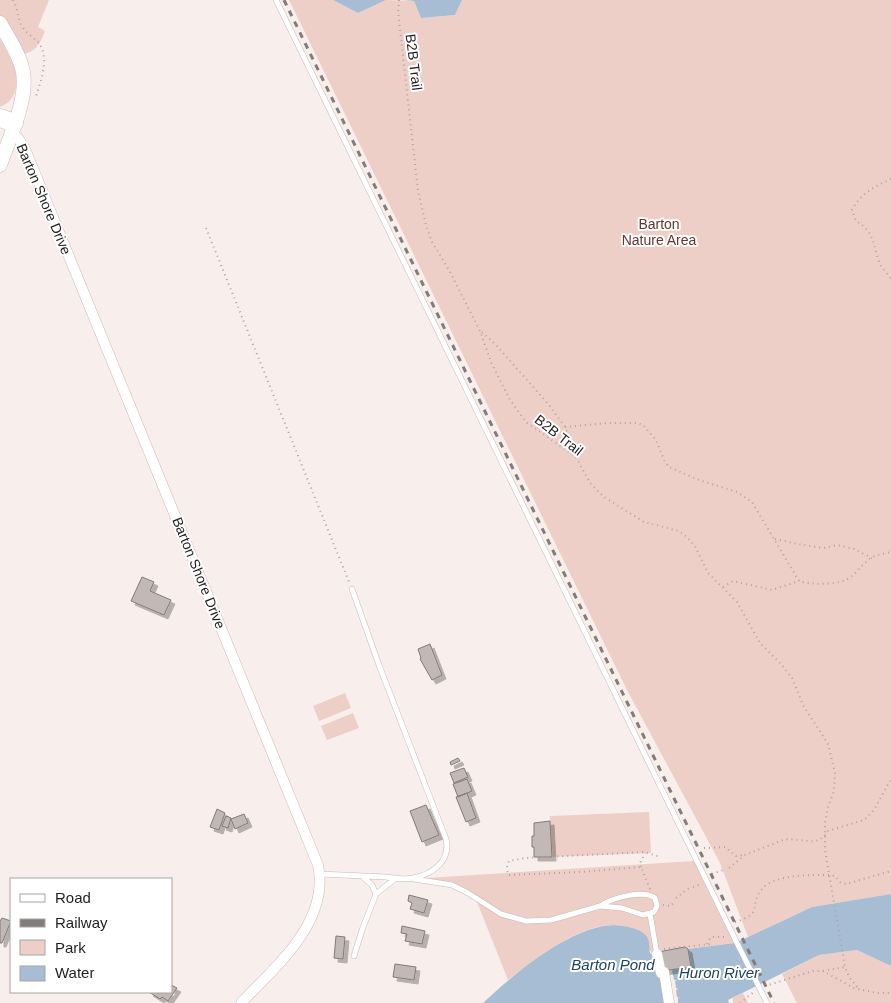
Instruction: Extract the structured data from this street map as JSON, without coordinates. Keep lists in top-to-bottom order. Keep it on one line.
{"streets":{"street":["Barton Shore Drive"],"path":["B2B Trail"]},"water":["Barton Pond","Huron River"],"parks":["Barton Nature Area"],"legend":["Road","Railway","Park","Water"]}
